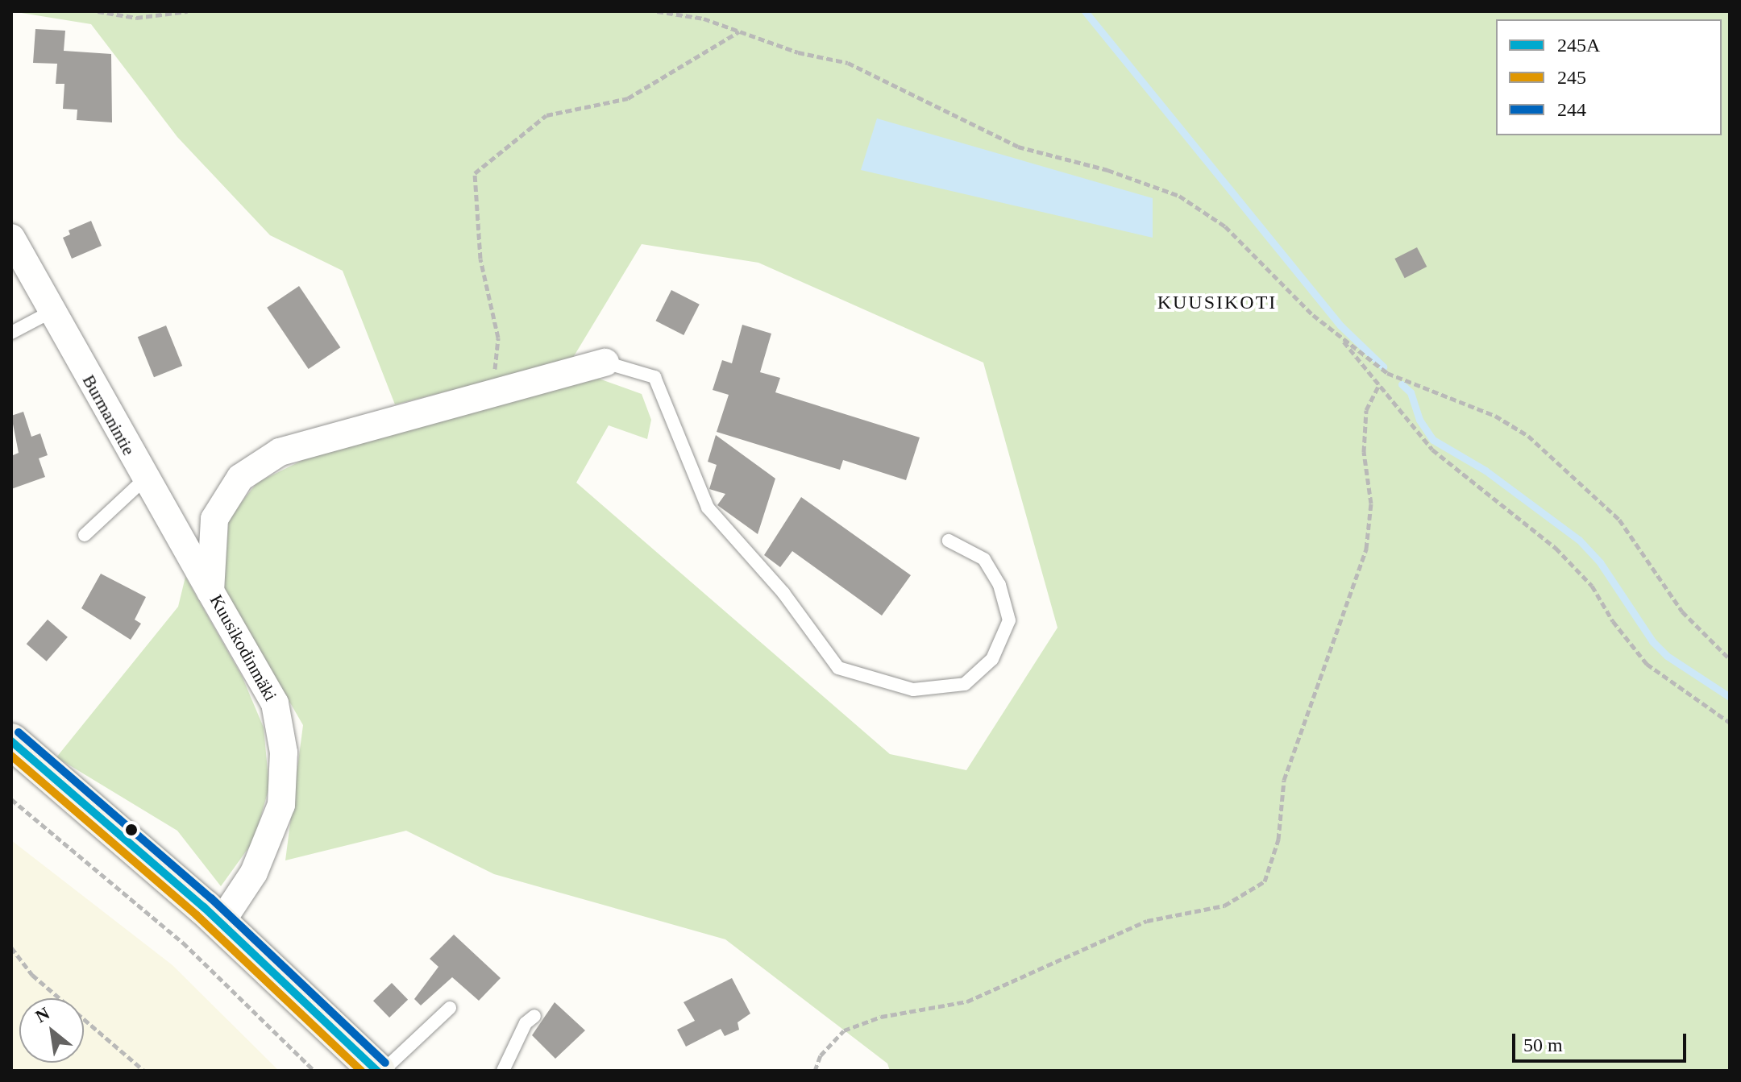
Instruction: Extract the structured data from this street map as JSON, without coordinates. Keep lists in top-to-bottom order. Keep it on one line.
{"streets":{"street":["Burmanintie","Kuusikodinmäki"]},"crossings":[["Burmanintie","Kuusikodinmäki"]],"districts":["KUUSIKOTI"],"lines":["transit line 244","transit line 245A","transit line 245"],"legend":["245A","245","244"],"scale_bar":"50 m","north":"top left"}
